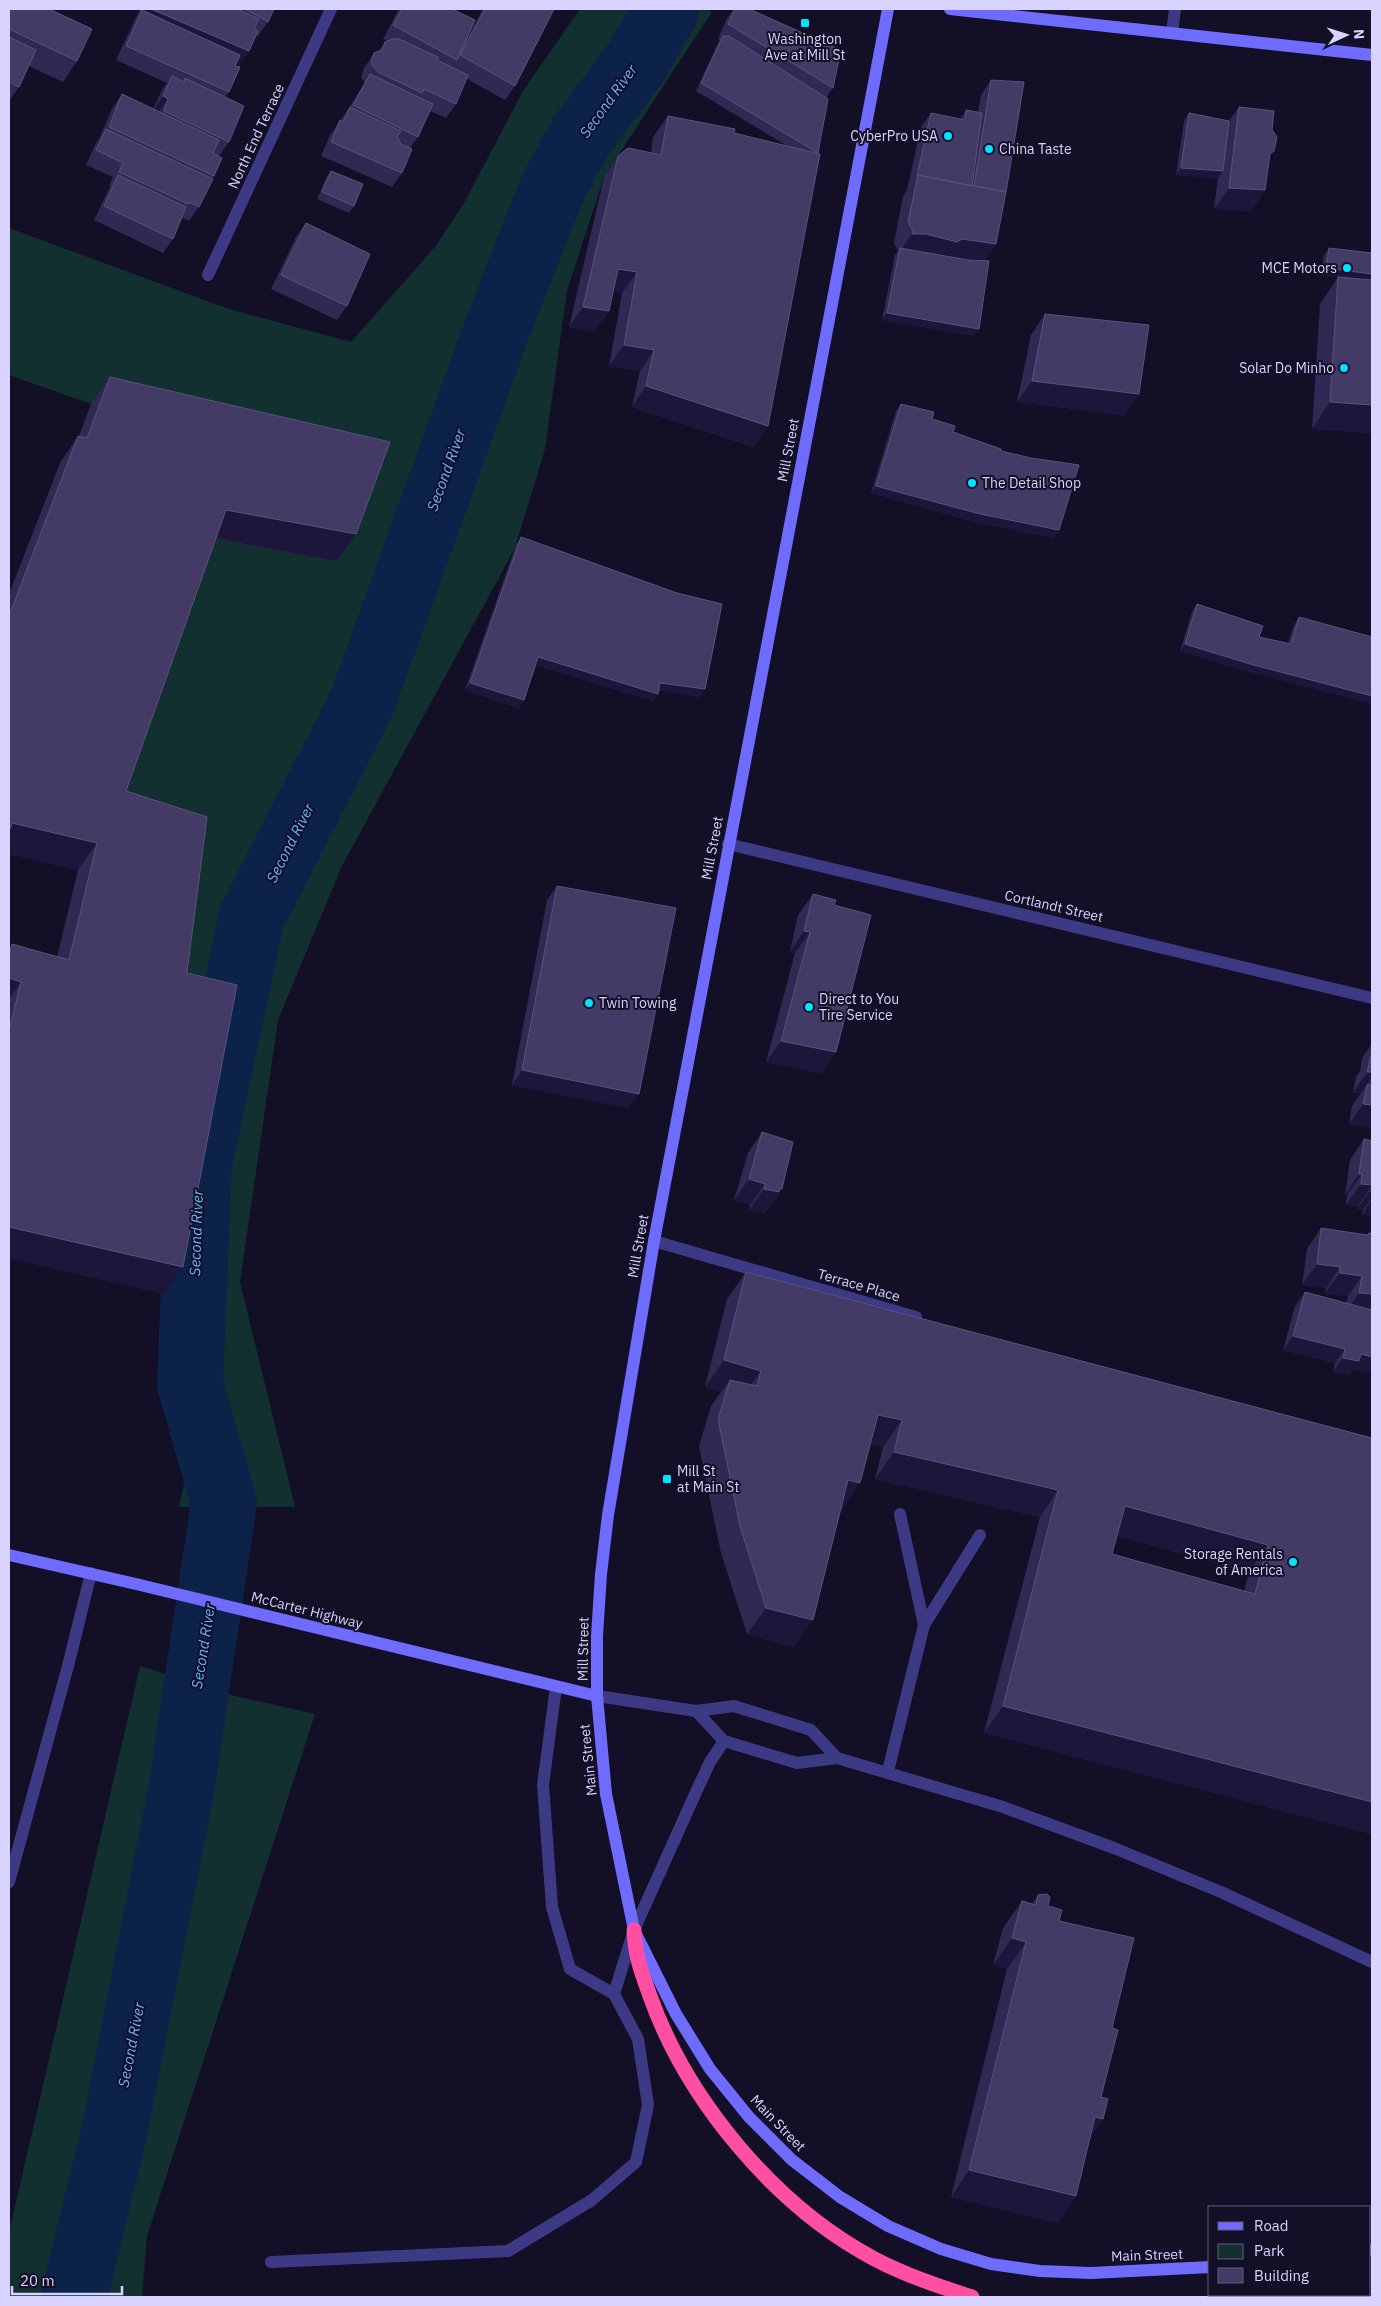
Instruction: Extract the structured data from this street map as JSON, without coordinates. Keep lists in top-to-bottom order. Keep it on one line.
{"streets":{"street":["North End Terrace","Mill Street","Cortlandt Street","Terrace Place","McCarter Highway","Main Street"]},"crossings":[["Mill Street","Cortlandt Street"],["Mill Street","Terrace Place"],["Mill Street","McCarter Highway"],["Mill Street","Main Street"],["McCarter Highway","Main Street"]],"water":["Second River"],"places":{"transit":["Washington Ave at Mill St","Mill St at Main St"],"other":["CyberPro USA","China Taste","MCE Motors","Solar Do Minho","The Detail Shop","Twin Towing","Direct to You Tire Service","Storage Rentals of America"]},"legend":["Road","Park","Building"],"scale_bar":"20 m","north":"right"}
